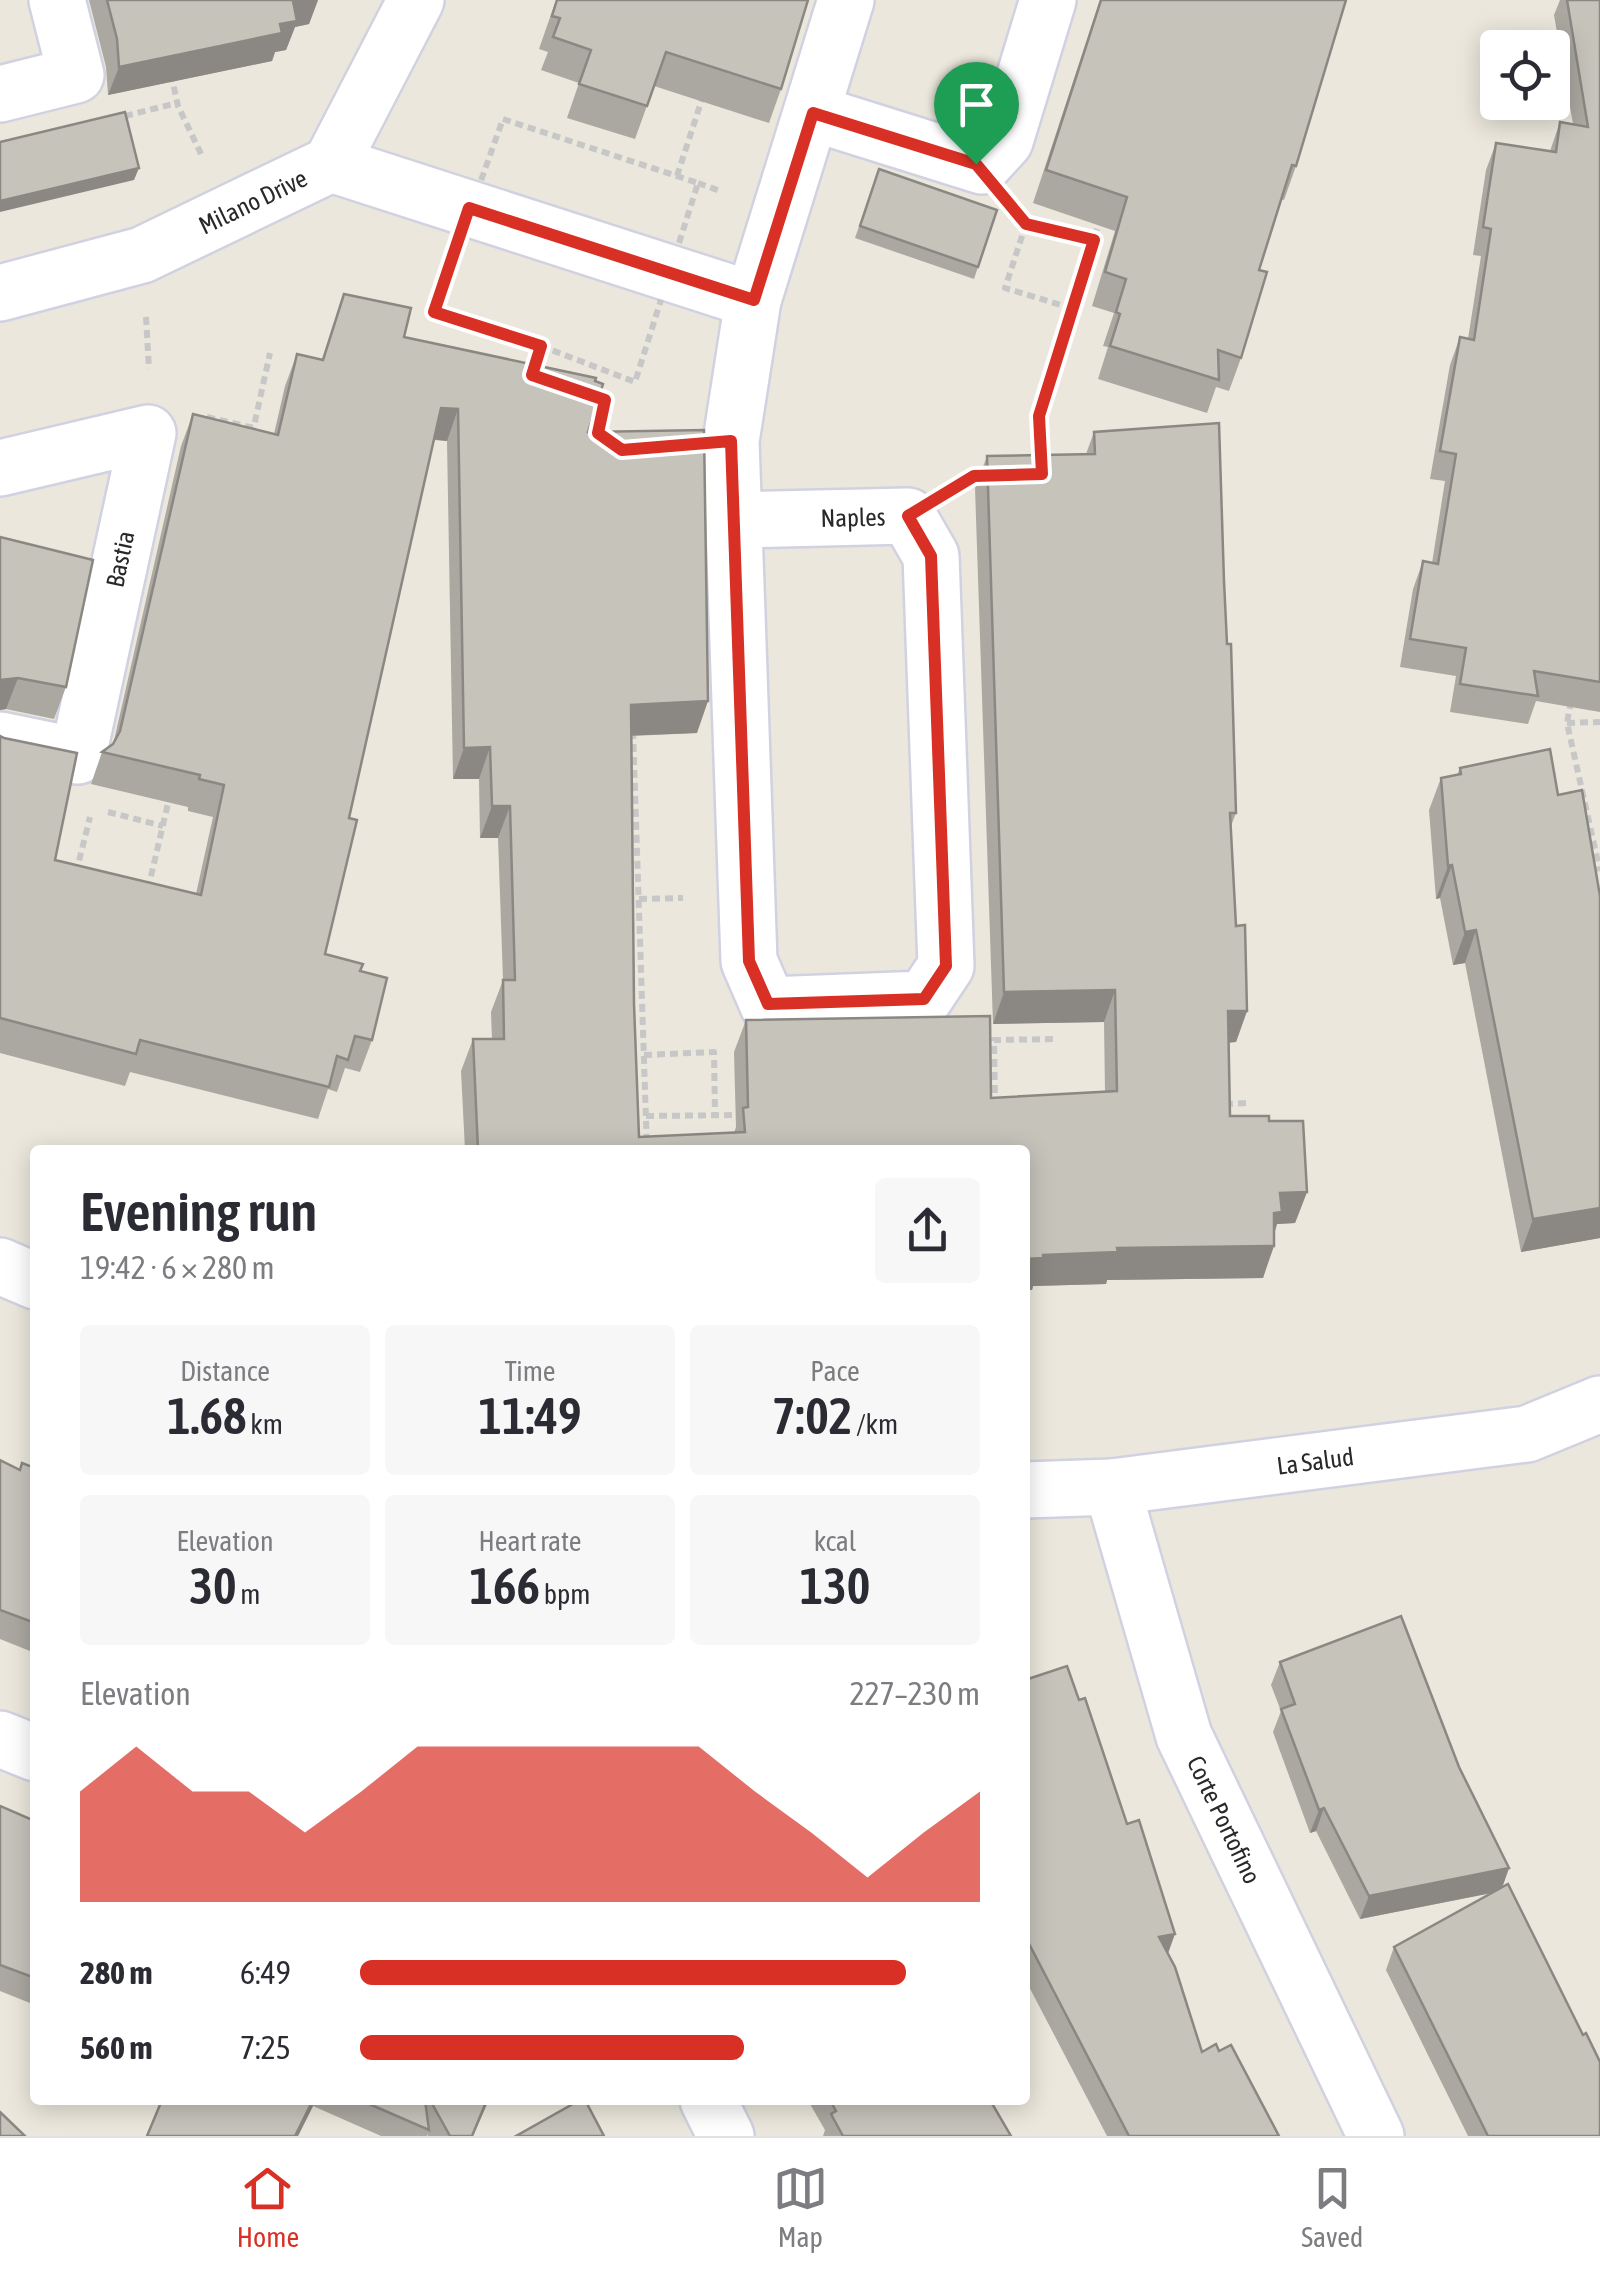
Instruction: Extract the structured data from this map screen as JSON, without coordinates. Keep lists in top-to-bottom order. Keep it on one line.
{"streets":{"street":["Milano Drive","Naples","Bastia","La Salud","Corte Portofino"]},"crossings":[["La Salud","Corte Portofino"]],"page":{"heading":["Evening run","19:42 · 6 × 280 m"],"stats":[["Distance","1.68 km"],["Time","11:49"],["Pace","7:02 /km"],["Elevation","30 m"],["Heart rate","166 bpm"],["kcal","130"]],"chart":["Elevation","227–230 m"],"list":[{"name":"280 m","note":"6:49"},{"name":"560 m","note":"7:25"}],"tabs":["Home","Map","Saved"]}}
